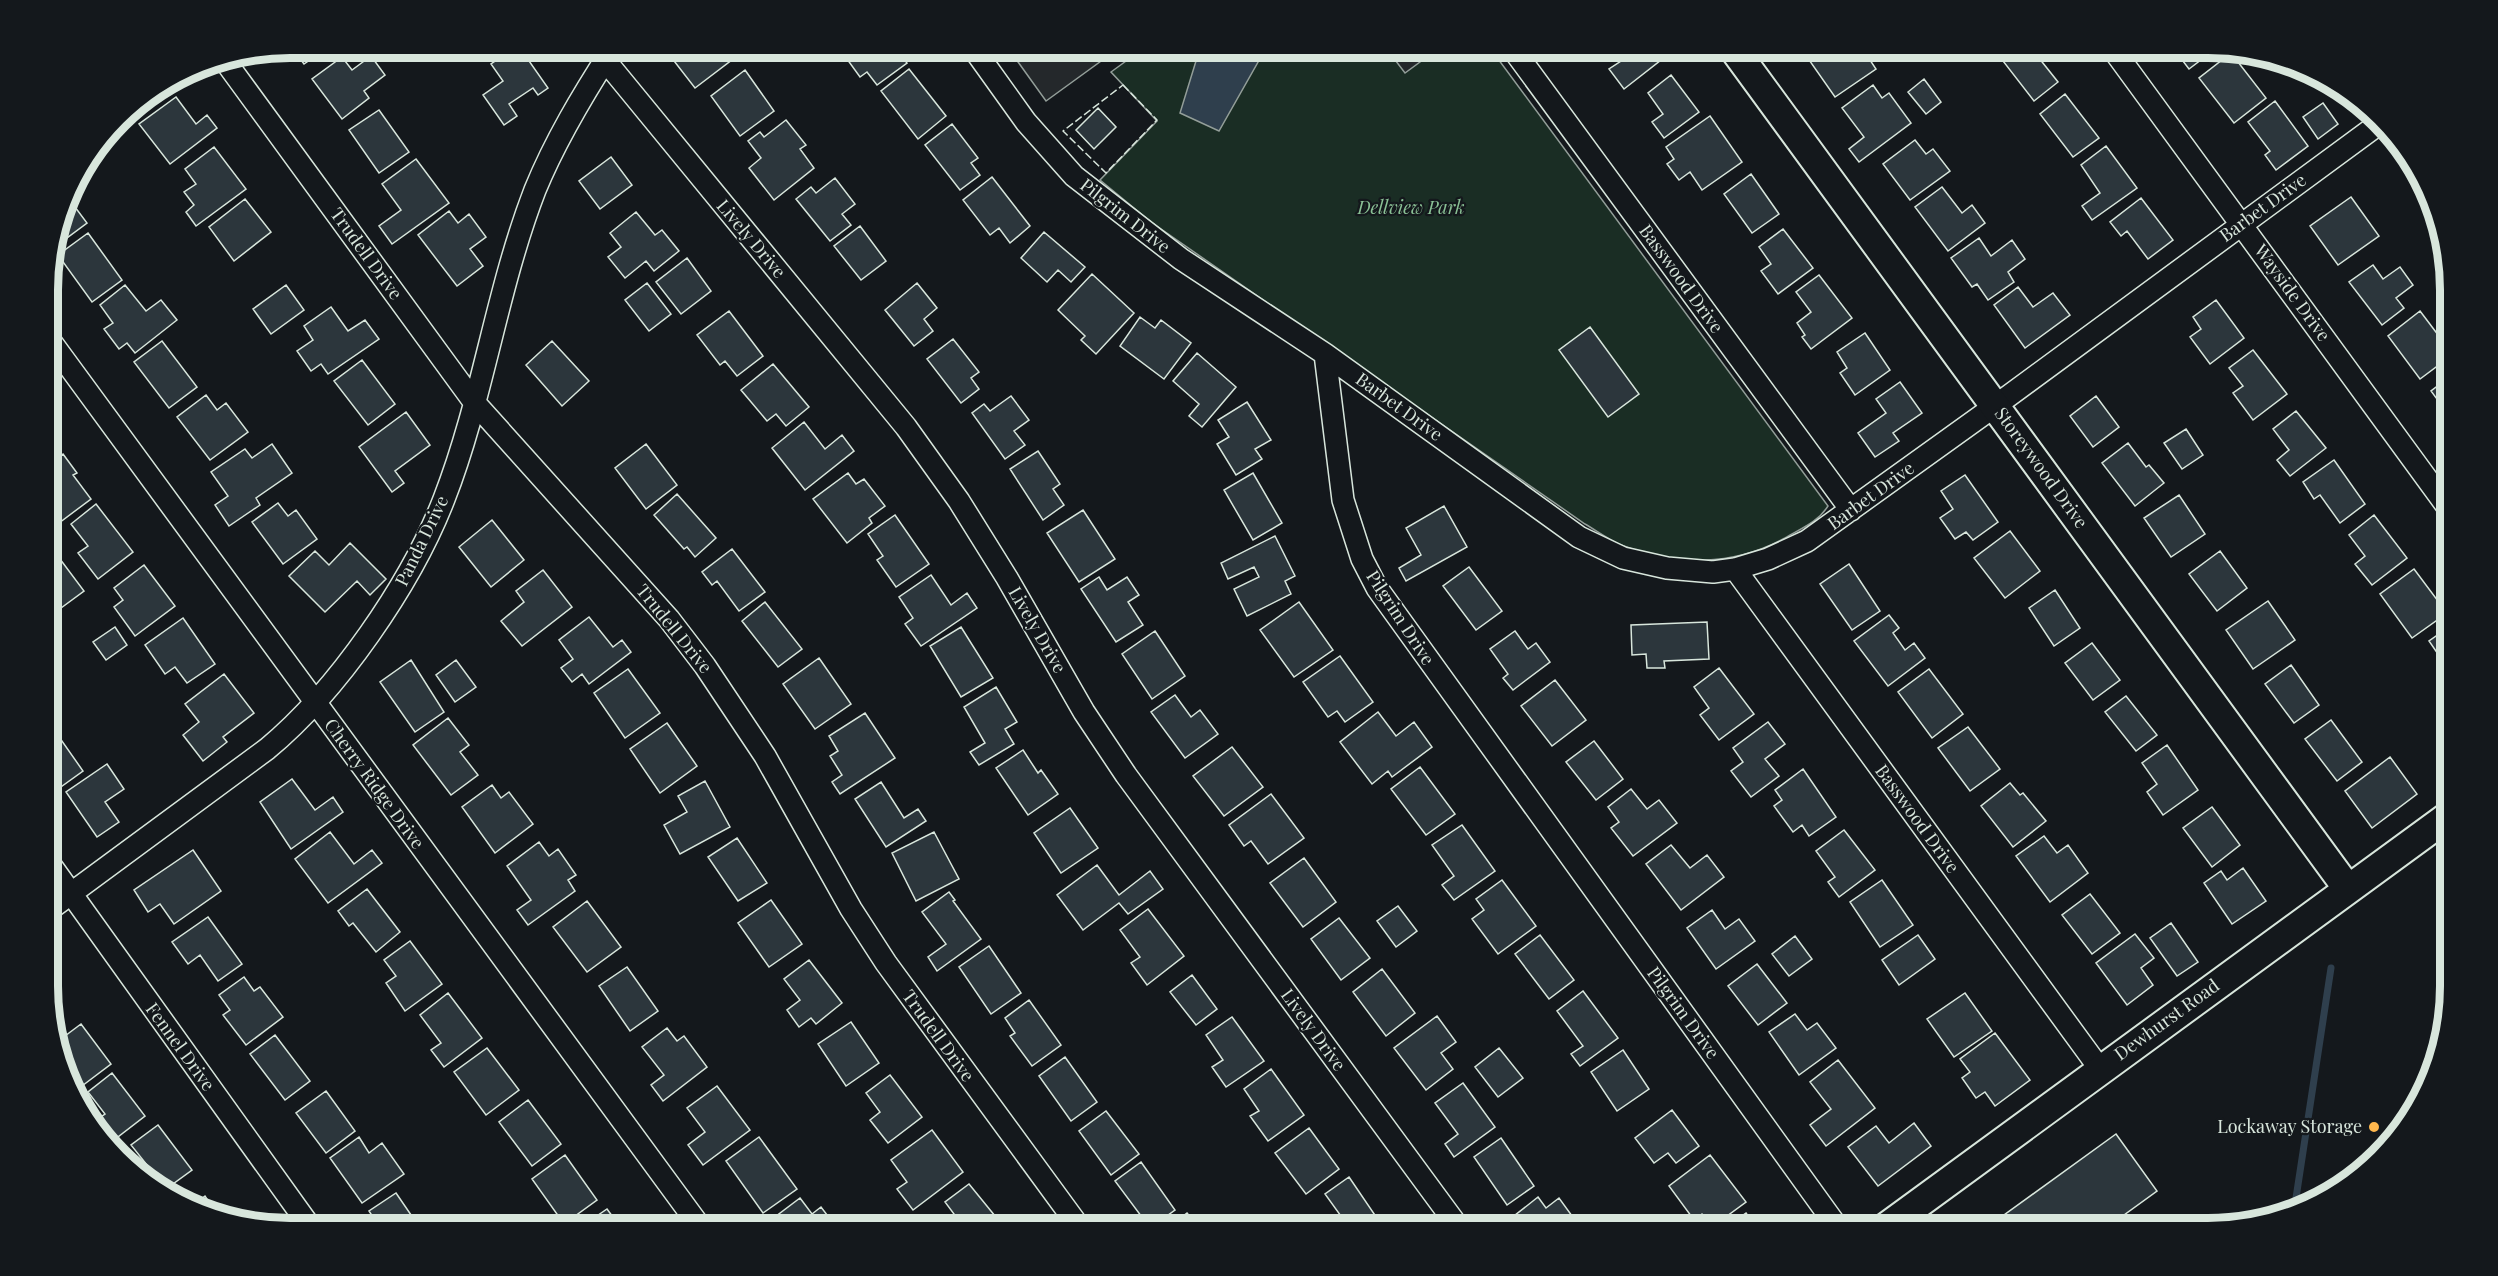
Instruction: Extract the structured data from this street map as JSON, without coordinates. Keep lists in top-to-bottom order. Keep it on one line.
{"streets":{"street":["Barbet Drive","Pilgrim Drive","Lively Drive","Trudell Drive","Basswood Drive","Wayside Drive","Storeywood Drive","Panda Drive","Cherry Ridge Drive","Dewhurst Road","Fennel Drive"]},"crossings":[["Barbet Drive","Pilgrim Drive"],["Barbet Drive","Basswood Drive"],["Barbet Drive","Wayside Drive"],["Barbet Drive","Storeywood Drive"],["Trudell Drive","Panda Drive"],["Basswood Drive","Dewhurst Road"],["Storeywood Drive","Dewhurst Road"],["Panda Drive","Cherry Ridge Drive"],["Panda Drive","Fennel Drive"]],"parks":["Dellview Park"],"places":["Lockaway Storage"]}
